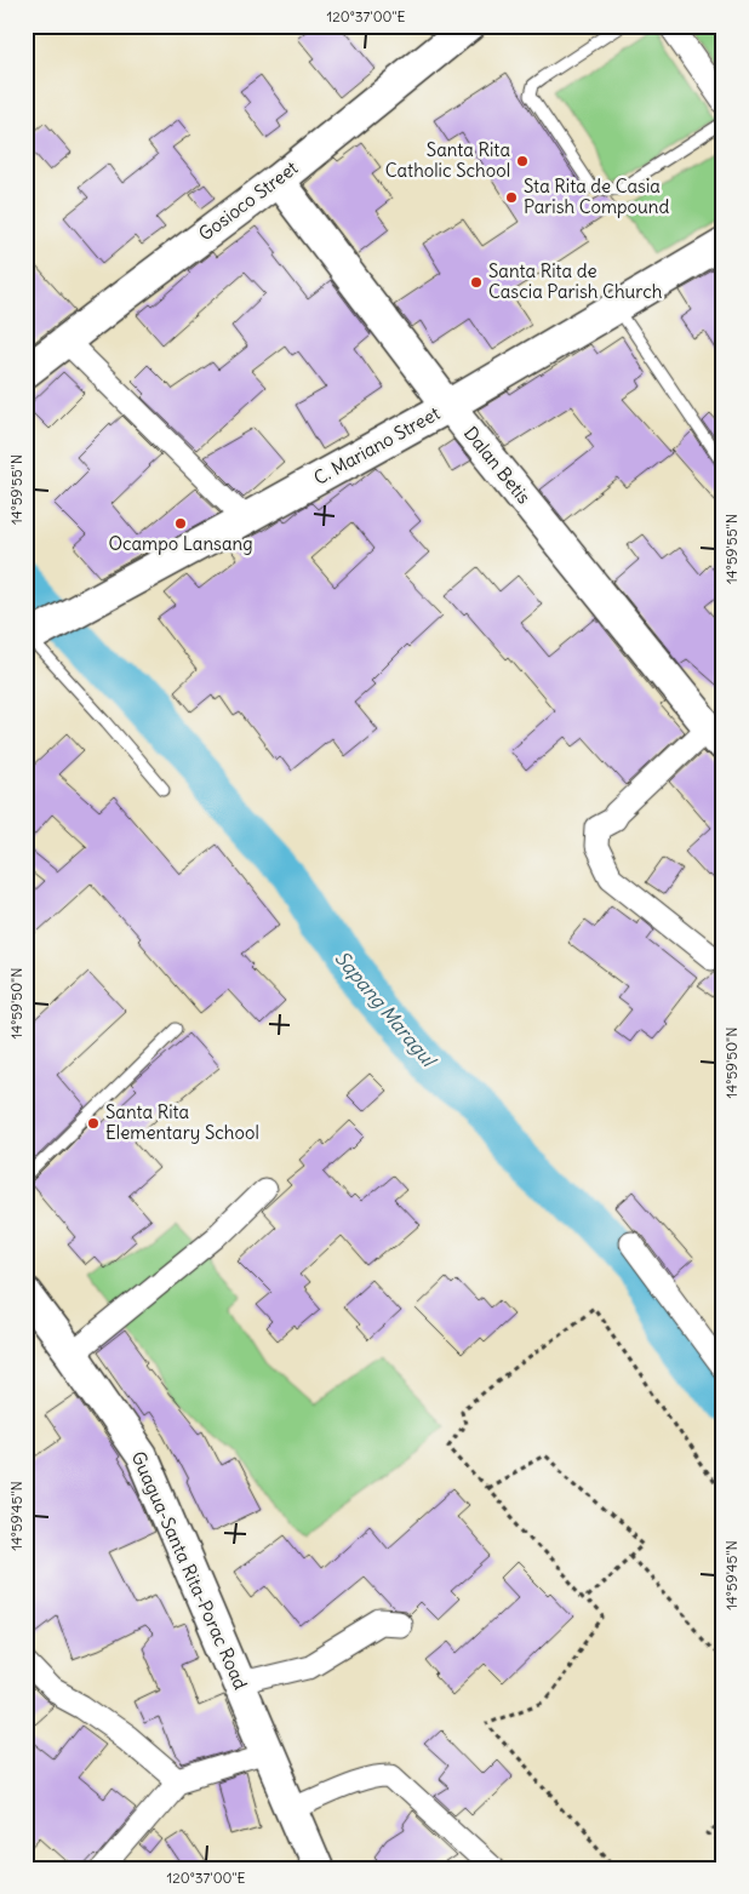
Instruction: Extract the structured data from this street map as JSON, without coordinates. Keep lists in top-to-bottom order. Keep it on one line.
{"streets":{"street":["Gosioco Street","C. Mariano Street","Dalan Betis","Guagua-Santa Rita-Porac Road"]},"crossings":[["Gosioco Street","Dalan Betis"],["C. Mariano Street","Dalan Betis"]],"water":["Sapang Maragul"],"places":["Santa Rita Catholic School","Sta Rita de Casia Parish Compound","Santa Rita de Cascia Parish Church","Ocampo Lansang","Santa Rita Elementary School"],"coordinates":["120°37'00\"E","14°59'55\"N","14°59'50\"N","14°59'45\"N"]}
